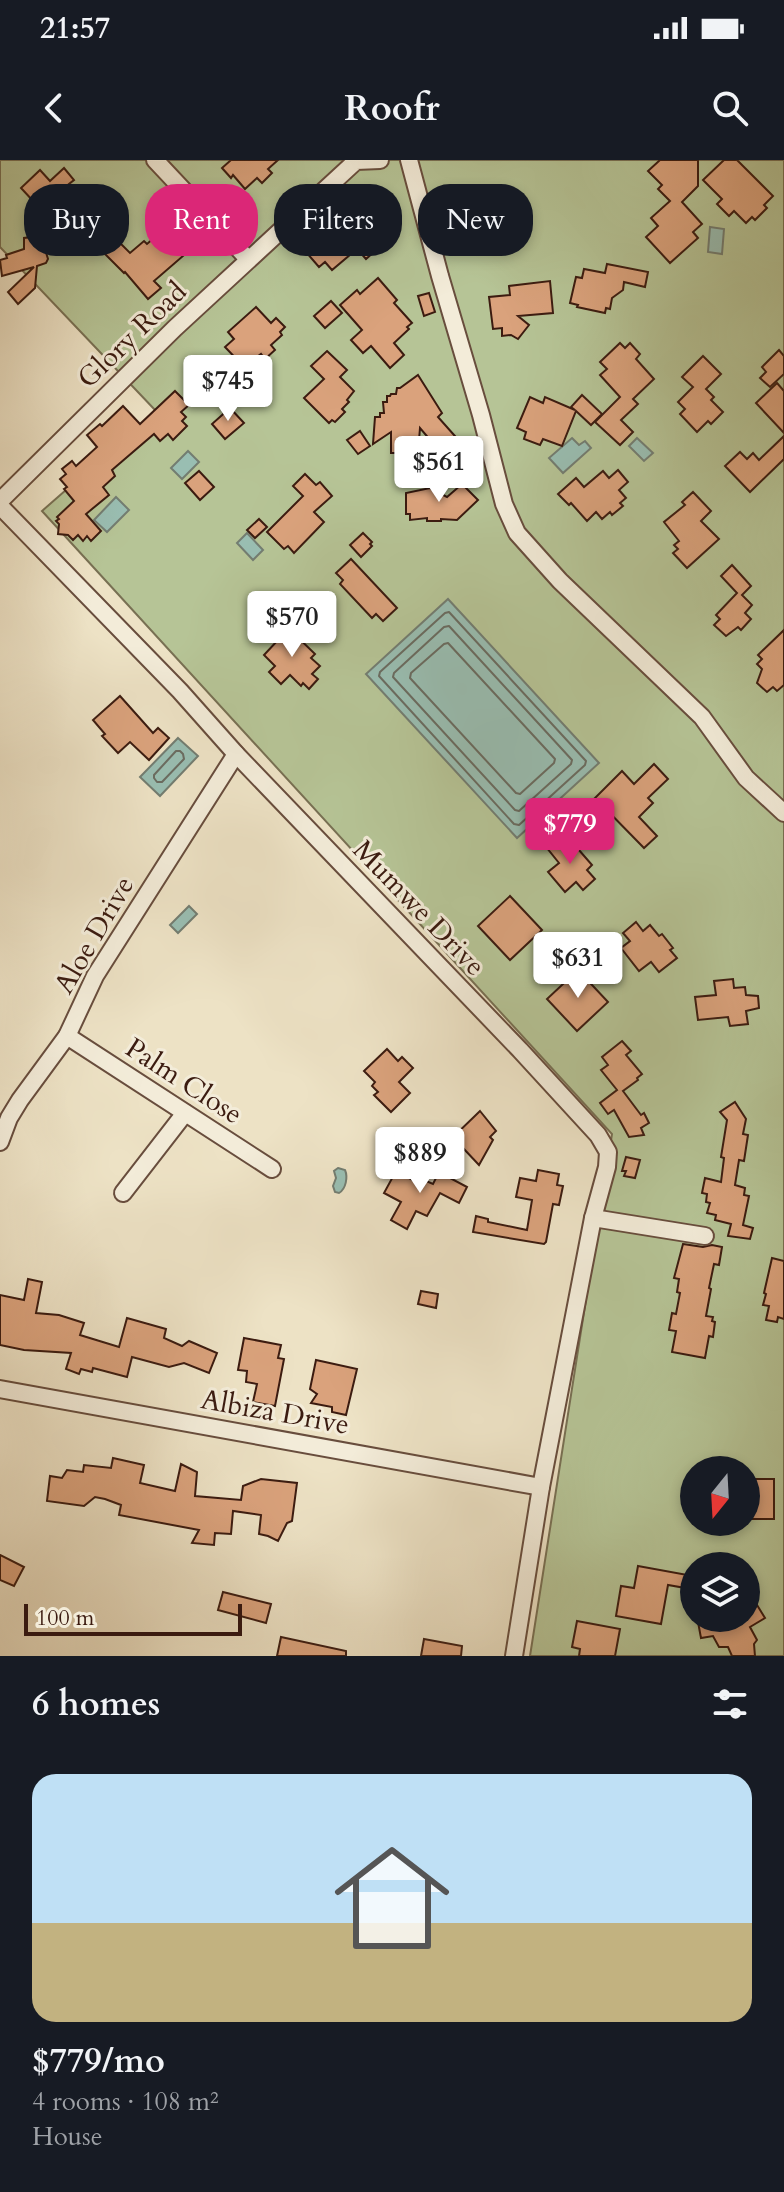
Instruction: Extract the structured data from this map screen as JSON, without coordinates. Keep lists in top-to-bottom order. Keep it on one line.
{"streets":{"street":["Glory Road","Mumwe Drive","Aloe Drive","Palm Close","Albiza Drive"]},"crossings":[["Glory Road","Mumwe Drive"],["Mumwe Drive","Aloe Drive"],["Mumwe Drive","Albiza Drive"],["Aloe Drive","Palm Close"]],"scale_bar":"100 m","north":"bottom","page":{"status":"21:57","header":"Roofr","chip":["Buy","Rent","Filters","New"],"price":["$745","$561","$570","$779","$631","$889"],"scale":"100 m","heading":"6 homes","list":[{"name":"$779/mo","note":"4 rooms · 108 m² · House"}]}}
